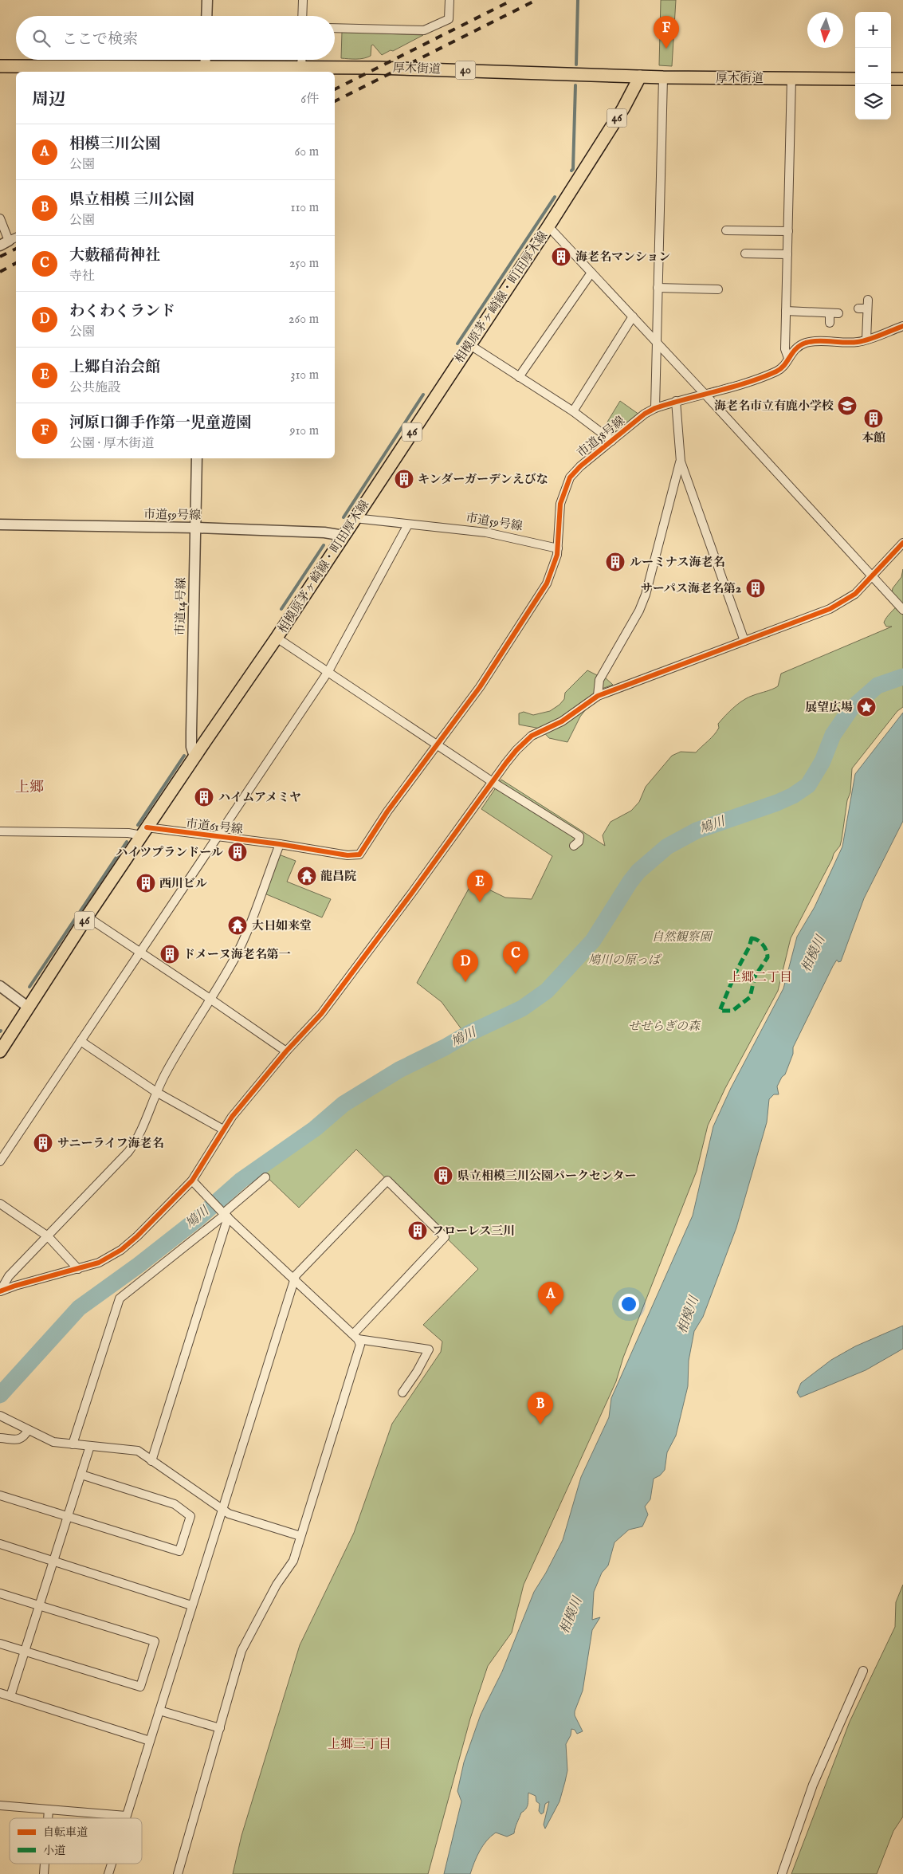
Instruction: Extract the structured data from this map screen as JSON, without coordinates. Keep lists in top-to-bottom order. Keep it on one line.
{"streets":{"main road":["厚木街道","40","46","相模原茅ヶ崎線・町田厚木線"],"street":["市道58号線","市道59号線","市道14号線","市道61号線"]},"crossings":[["厚木街道","相模原茅ヶ崎線・町田厚木線"],["相模原茅ヶ崎線・町田厚木線","市道59号線"],["相模原茅ヶ崎線・町田厚木線","市道14号線"],["相模原茅ヶ崎線・町田厚木線","市道61号線"],["市道58号線","市道59号線"],["市道58号線","市道61号線"],["市道59号線","市道14号線"]],"districts":["上郷","上郷二丁目","上郷三丁目"],"water":["鳩川","相模川"],"parks":["自然観察園","鳩川の原っぱ","せせらぎの森"],"places":{"building":["海老名マンション","本館","キンダーガーデンえびな","ルーミナス海老名","サーパス海老名第2","ハイムアメミヤ","ハイツプランドール","西川ビル","ドメーヌ海老名第一","サニーライフ海老名","県立相模三川公園パークセンター","フローレス三川"],"school or university":["海老名市立有鹿小学校"],"place":["展望広場"],"temple":["龍昌院","大日如来堂"]},"legend":["自転車道","小道"],"north":"bottom","page":{"map_buttons":["+","−"],"pins":["F","E","C","D","A","B"],"search":"ここで検索","heading":["周辺","6件"],"list":[{"mark":"A","name":"相模三川公園","note":"公園","value":"60 m"},{"mark":"B","name":"県立相模 三川公園","note":"公園","value":"110 m"},{"mark":"C","name":"大藪稲荷神社","note":"寺社","value":"250 m"},{"mark":"D","name":"わくわくランド","note":"公園","value":"260 m"},{"mark":"E","name":"上郷自治会館","note":"公共施設","value":"310 m"},{"mark":"F","name":"河原口御手作第一児童遊園","note":"公園 · 厚木街道","value":"910 m"}]}}
